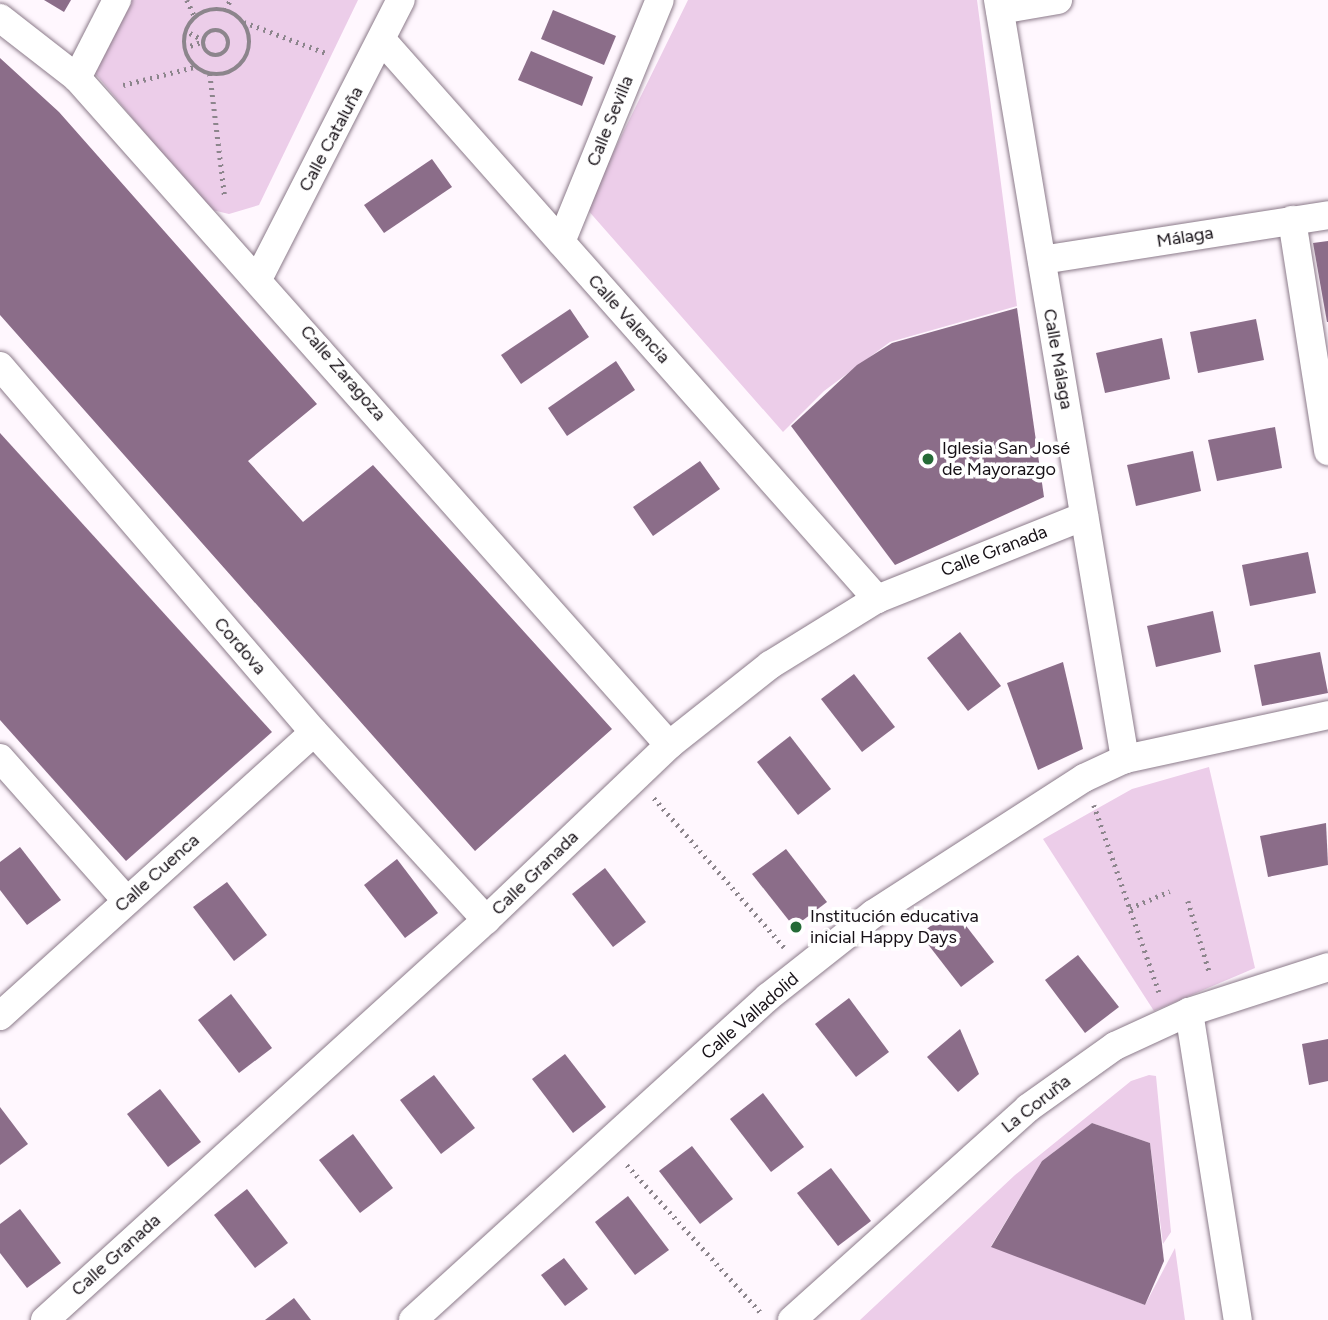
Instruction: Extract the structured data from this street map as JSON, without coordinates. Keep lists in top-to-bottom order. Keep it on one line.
{"streets":{"street":["Calle Sevilla","Calle Cataluña","Málaga","Calle Valencia","Calle Málaga","Calle Zaragoza","Calle Granada","Cordova","Calle Cuenca","Calle Valladolid","La Coruña"]},"crossings":[["Calle Sevilla","Calle Valencia"],["Calle Cataluña","Calle Valencia"],["Calle Cataluña","Calle Zaragoza"],["Málaga","Calle Málaga"],["Calle Valencia","Calle Granada"],["Calle Málaga","Calle Granada"],["Calle Málaga","Calle Valladolid"],["Calle Zaragoza","Calle Granada"],["Calle Granada","Cordova"],["Cordova","Calle Cuenca"]],"places":["Iglesia San José de Mayorazgo","Institución educativa inicial Happy Days"]}
